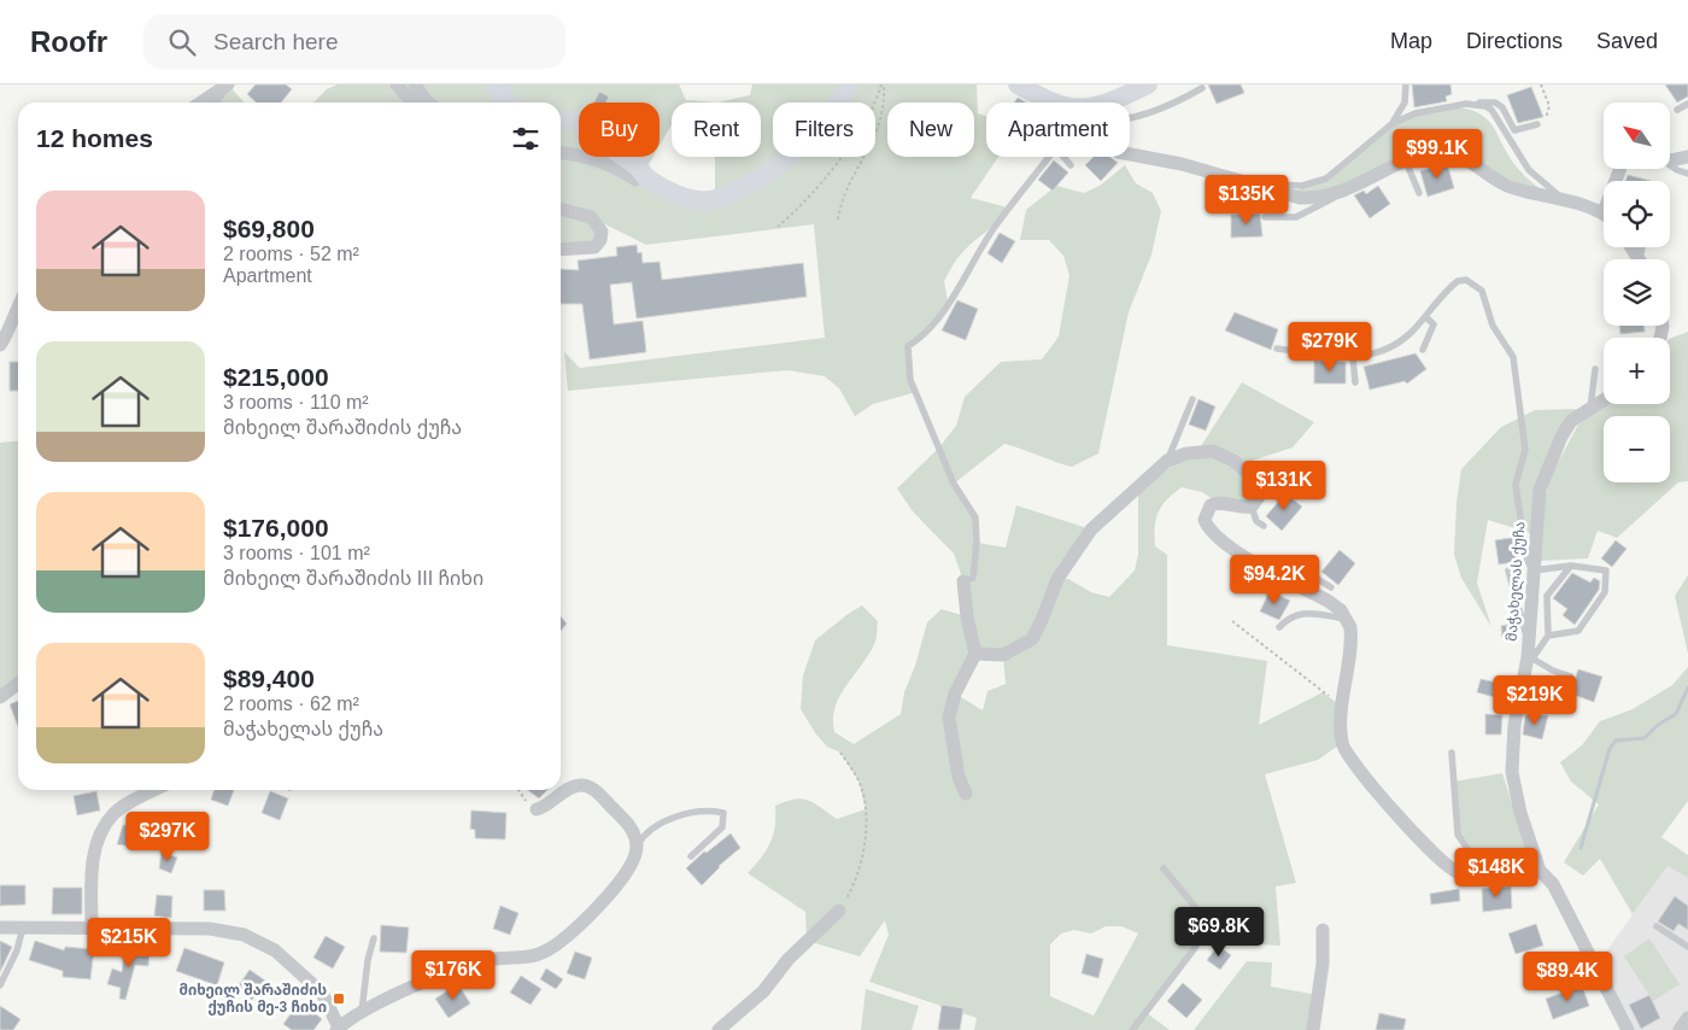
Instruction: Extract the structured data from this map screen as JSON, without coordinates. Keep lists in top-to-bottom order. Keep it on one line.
{"streets":{"street":["მაჭახელას ქუჩა"]},"places":{"transit":["მიხეილ შარაშიძის ქუჩის მე-3 ჩიხი"]},"north":"top left","page":{"header":"Roofr","search":"Search here","nav":["Map","Directions","Saved"],"map_buttons":["+","−"],"chip":["Buy","Rent","Filters","New","Apartment"],"heading":"12 homes","price":["$99.1K","$135K","$279K","$131K","$94.2K","$219K","$297K","$148K","$69.8K","$215K","$176K","$89.4K"],"list":[{"name":"$69,800","note":"2 rooms · 52 m² · Apartment"},{"name":"$215,000","note":"3 rooms · 110 m² · მიხეილ შარაშიძის ქუჩა"},{"name":"$176,000","note":"3 rooms · 101 m² · მიხეილ შარაშიძის III ჩიხი"},{"name":"$89,400","note":"2 rooms · 62 m² · მაჭახელას ქუჩა"}]}}
